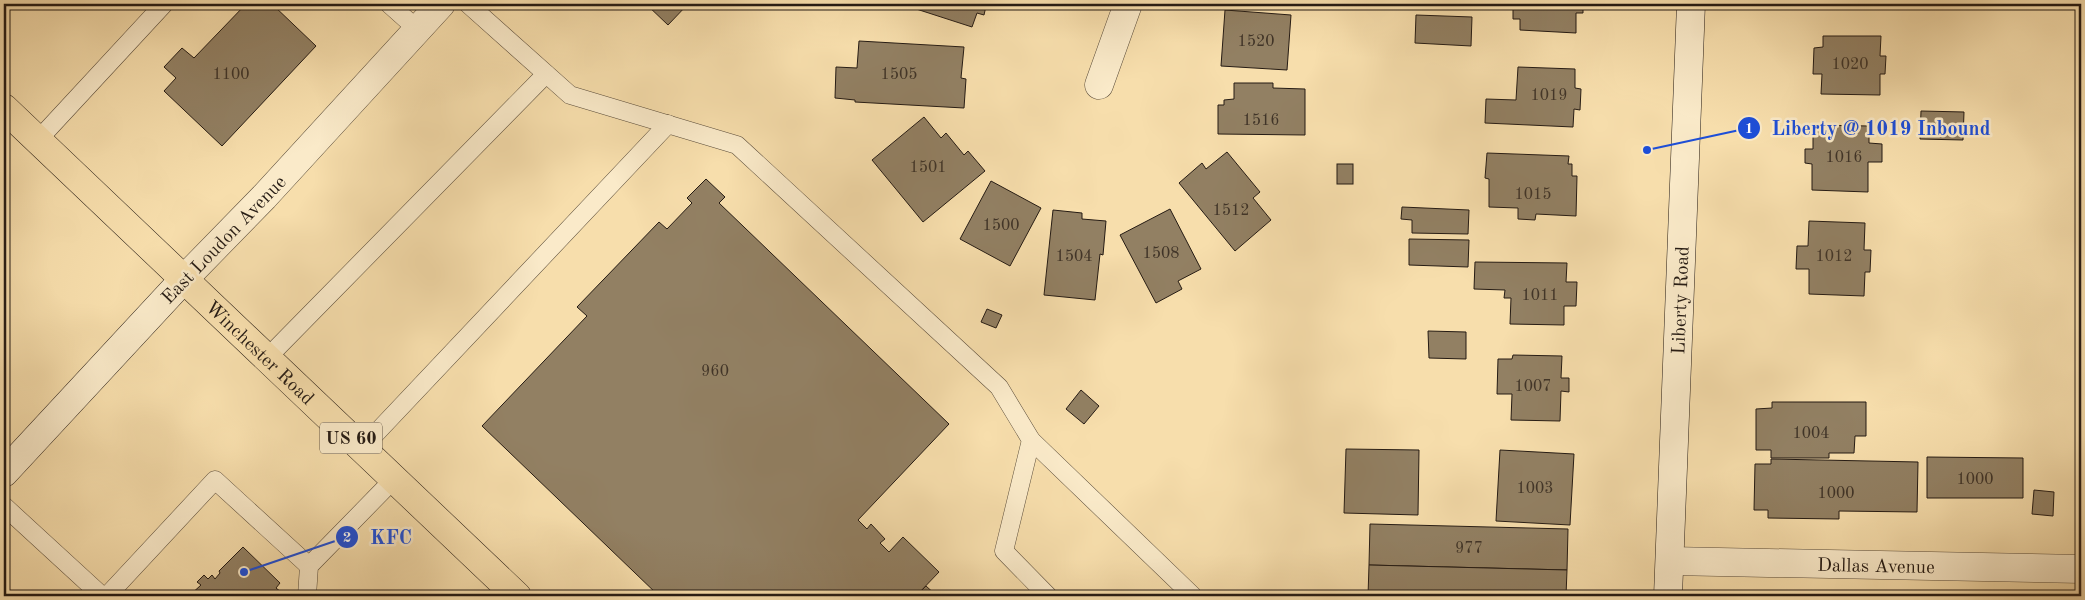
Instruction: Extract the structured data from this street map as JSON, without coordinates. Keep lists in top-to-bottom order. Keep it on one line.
{"streets":{"main road":["Winchester Road","US 60"],"street":["East Loudon Avenue","Liberty Road","Dallas Avenue"]},"crossings":[["East Loudon Avenue","Winchester Road"],["Liberty Road","Dallas Avenue"]],"places":["Liberty @ 1019 Inbound","KFC"],"house_numbers":["1520","1020","1100","1505","1019","1516","1016","1501","1015","1512","1500","1508","1504","1012","1011","960","1007","1004","1000","1003","1000","977"]}
